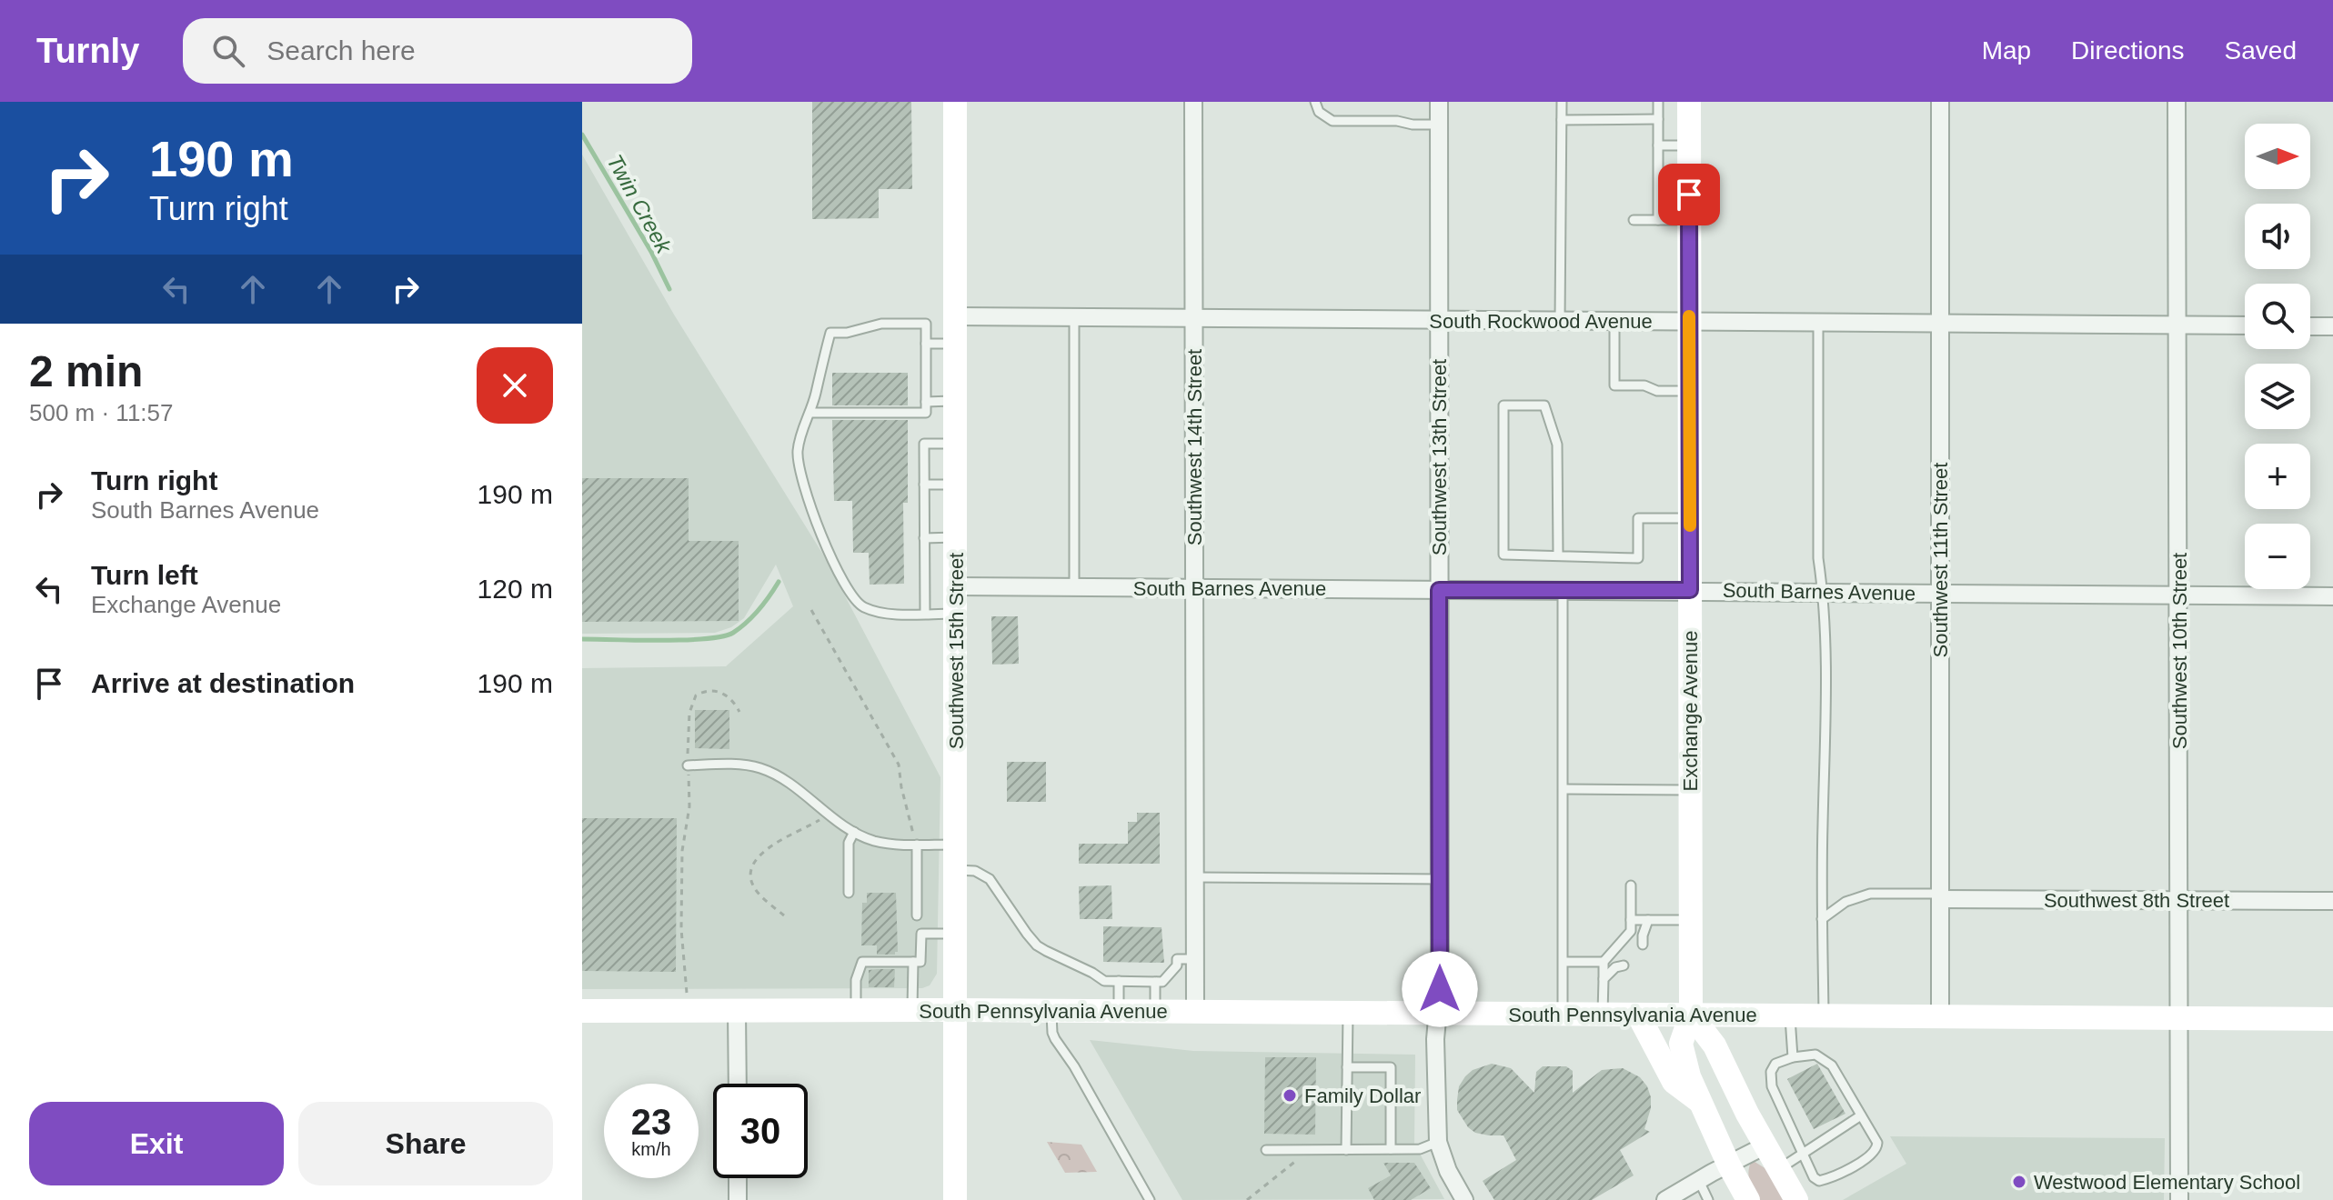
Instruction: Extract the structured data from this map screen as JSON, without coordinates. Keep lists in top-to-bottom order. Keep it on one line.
{"streets":{"main road":["Southwest 15th Street","Exchange Avenue","South Pennsylvania Avenue"],"street":["South Rockwood Avenue","Southwest 14th Street","Southwest 13th Street","Southwest 11th Street","South Barnes Avenue","Southwest 10th Street","Southwest 8th Street"]},"crossings":[["South Rockwood Avenue","Southwest 14th Street"],["South Rockwood Avenue","Southwest 13th Street"],["South Rockwood Avenue","Southwest 11th Street"],["South Rockwood Avenue","Southwest 15th Street"],["South Rockwood Avenue","Southwest 10th Street"],["South Rockwood Avenue","Exchange Avenue"],["Southwest 14th Street","South Barnes Avenue"],["Southwest 14th Street","South Pennsylvania Avenue"],["Southwest 13th Street","South Barnes Avenue"],["Southwest 13th Street","South Pennsylvania Avenue"],["Southwest 11th Street","South Barnes Avenue"],["Southwest 11th Street","Southwest 8th Street"],["Southwest 11th Street","South Pennsylvania Avenue"],["South Barnes Avenue","Southwest 15th Street"],["South Barnes Avenue","Southwest 10th Street"],["South Barnes Avenue","Exchange Avenue"],["Southwest 15th Street","South Pennsylvania Avenue"],["Southwest 10th Street","Southwest 8th Street"],["Southwest 10th Street","South Pennsylvania Avenue"],["Exchange Avenue","South Pennsylvania Avenue"]],"water":["Twin Creek"],"places":["Family Dollar","Westwood Elementary School"],"north":"right","page":{"header":"Turnly","search":"Search here","nav":["Map","Directions","Saved"],"turn":["190 m","Turn right"],"map_buttons":["+","−"],"heading":["2 min","500 m · 11:57"],"list":[{"name":"Turn right","note":"South Barnes Avenue","value":"190 m"},{"name":"Turn left","note":"Exchange Avenue","value":"120 m"},{"name":"Arrive at destination","value":"190 m"}],"speed":"23 km/h","limit":"30","buttons":["Exit","Share"]}}
